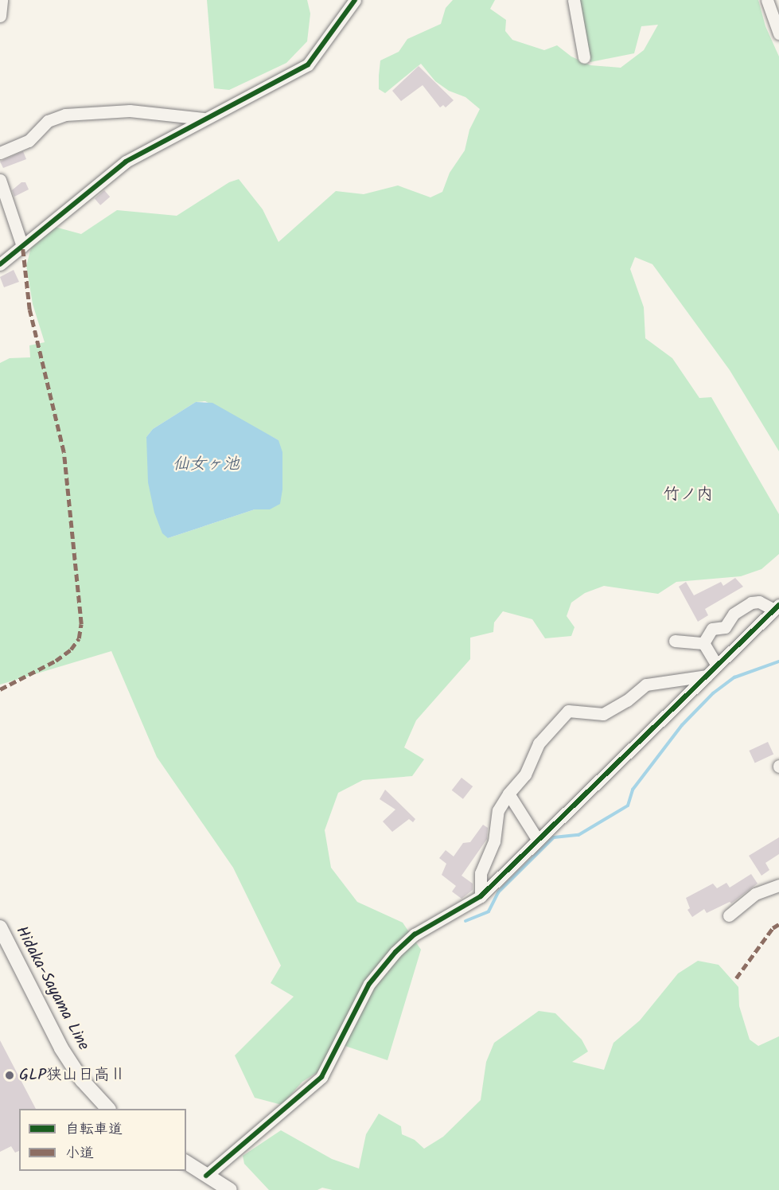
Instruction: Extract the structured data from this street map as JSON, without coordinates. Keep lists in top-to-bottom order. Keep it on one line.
{"streets":{"main road":["Hidaka-Sayama Line"]},"districts":["竹ノ内"],"water":["仙女ヶ池"],"places":["GLP狭山日高Ⅱ"],"legend":["自転車道","小道"]}
